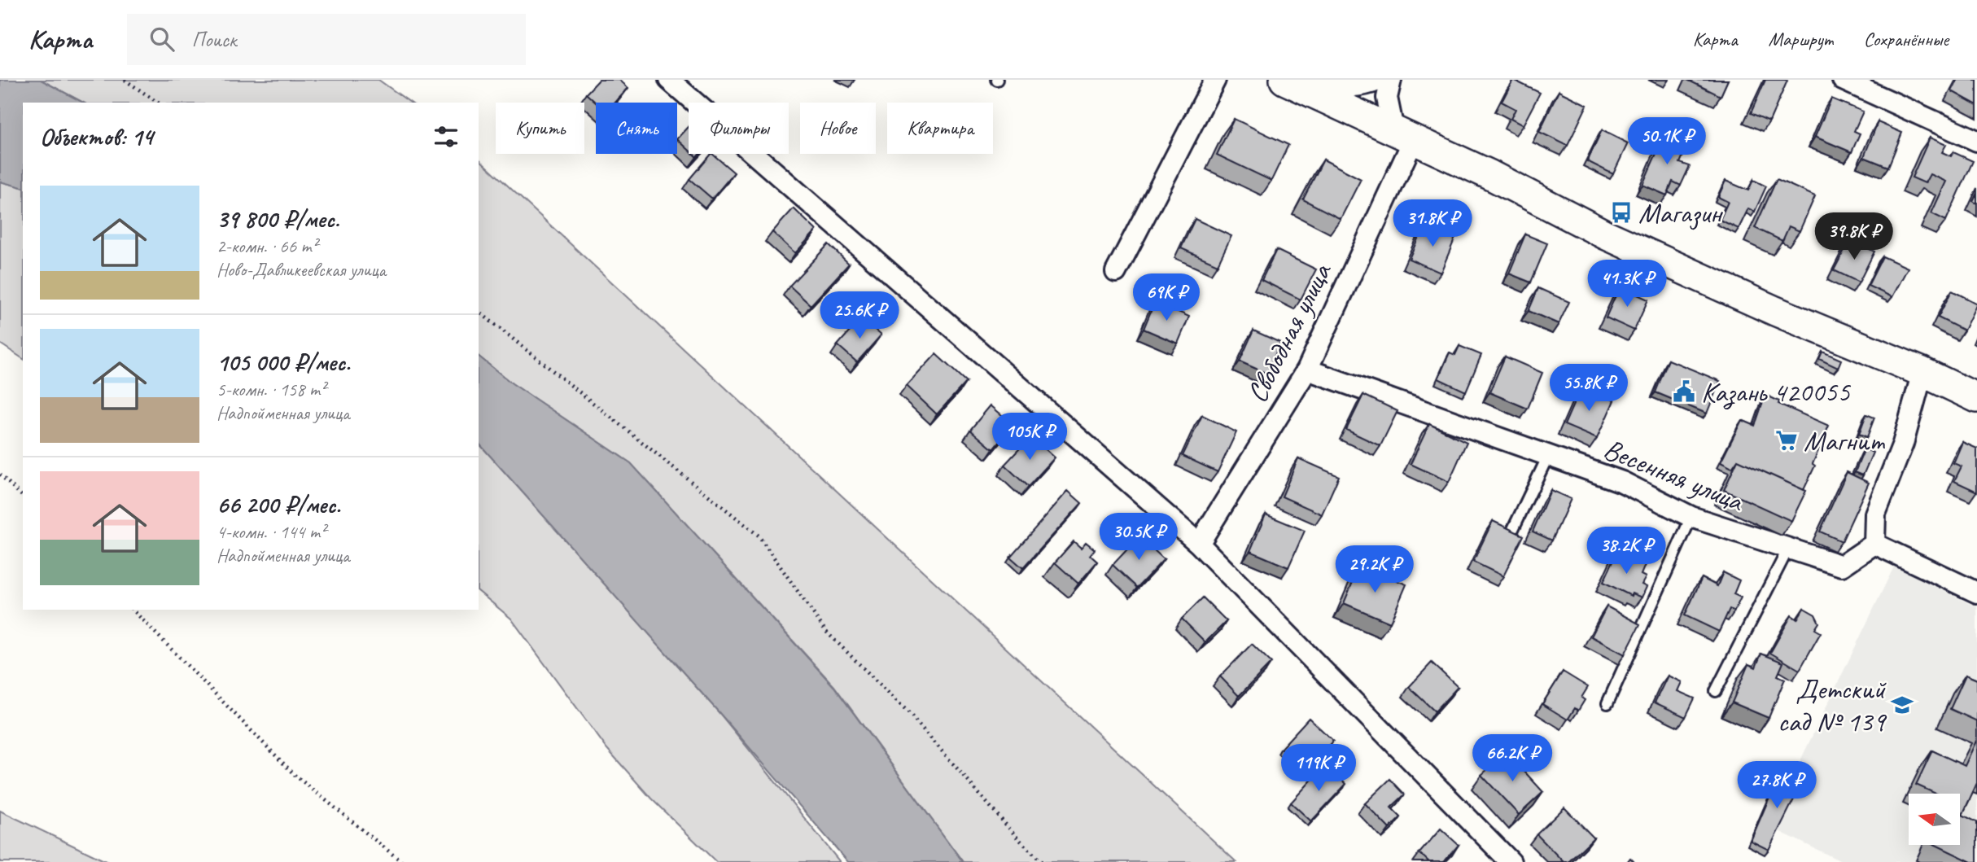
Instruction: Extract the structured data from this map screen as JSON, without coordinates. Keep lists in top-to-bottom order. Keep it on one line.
{"streets":{"street":["Свободная улица","Весенняя улица"]},"crossings":[["Свободная улица","Весенняя улица"]],"places":{"bus stop":["Магазин"],"public building":["Казань 420055"],"supermarket":["Магнит"],"school or university":["Детский сад № 139"]},"north":"left","page":{"header":"Карта","search":"Поиск","nav":["Карта","Маршрут","Сохранённые"],"chip":["Купить","Снять","Фильтры","Новое","Квартира"],"heading":"Объектов: 14","price":["50.1K ₽","31.8K ₽","39.8K ₽","41.3K ₽","69K ₽","25.6K ₽","55.8K ₽","105K ₽","30.5K ₽","38.2K ₽","29.2K ₽","66.2K ₽","119K ₽","27.8K ₽"],"list":[{"name":"39 800 ₽/мес.","note":"2-комн. · 66 m² · Ново-Давликеевская улица"},{"name":"105 000 ₽/мес.","note":"5-комн. · 158 m² · Надпойменная улица"},{"name":"66 200 ₽/мес.","note":"4-комн. · 144 m² · Надпойменная улица"}]}}
